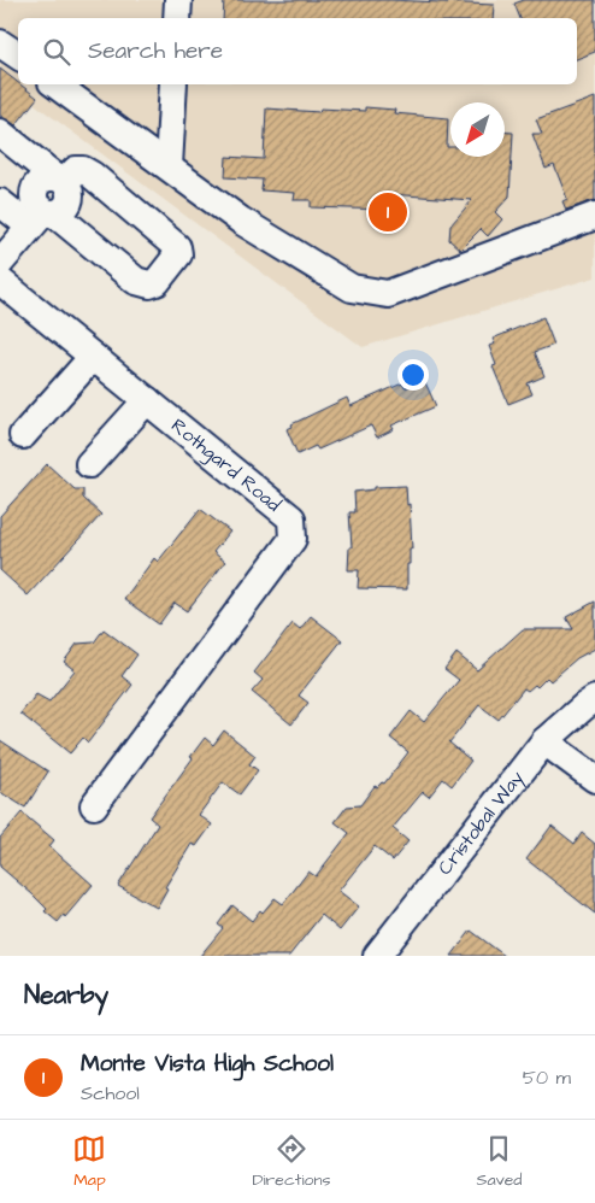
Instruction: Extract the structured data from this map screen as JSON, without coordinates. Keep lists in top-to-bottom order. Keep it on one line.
{"streets":{"street":["Rothgard Road","Cristobal Way"]},"north":"bottom left","page":{"search":"Search here","pins":"1","heading":"Nearby","list":[{"mark":"1","name":"Monte Vista High School","note":"School","value":"50 m"}],"nav":["Map","Directions","Saved"]}}
